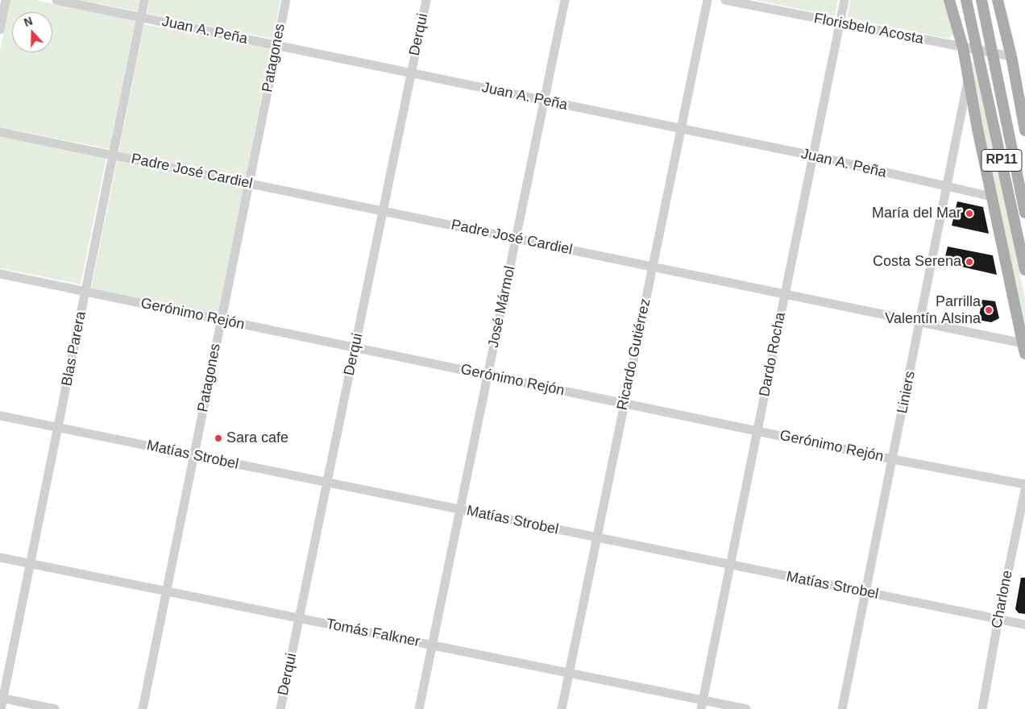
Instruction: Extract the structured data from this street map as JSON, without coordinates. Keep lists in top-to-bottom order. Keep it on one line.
{"streets":{"main road":["RP11"],"street":["Florisbelo Acosta","Juan A. Peña","Derqui","Patagones","Padre José Cardiel","José Mármol","Gerónimo Rejón","Blas Parera","Ricardo Gutiérrez","Dardo Rocha","Liniers","Matías Strobel","Charlone","Tomás Falkner"]},"crossings":[["Florisbelo Acosta","RP11"],["Florisbelo Acosta","Dardo Rocha"],["Juan A. Peña","Derqui"],["Juan A. Peña","Patagones"],["Juan A. Peña","José Mármol"],["Juan A. Peña","Blas Parera"],["Juan A. Peña","Ricardo Gutiérrez"],["Juan A. Peña","Dardo Rocha"],["Juan A. Peña","Liniers"],["Derqui","Padre José Cardiel"],["Derqui","Gerónimo Rejón"],["Derqui","Matías Strobel"],["Derqui","Tomás Falkner"],["Patagones","Padre José Cardiel"],["Patagones","Gerónimo Rejón"],["Patagones","Matías Strobel"],["Patagones","Tomás Falkner"],["Padre José Cardiel","José Mármol"],["Padre José Cardiel","Blas Parera"],["Padre José Cardiel","Ricardo Gutiérrez"],["Padre José Cardiel","Dardo Rocha"],["Padre José Cardiel","Liniers"],["José Mármol","Gerónimo Rejón"],["José Mármol","Matías Strobel"],["José Mármol","Tomás Falkner"],["Gerónimo Rejón","Blas Parera"],["Gerónimo Rejón","Ricardo Gutiérrez"],["Gerónimo Rejón","Dardo Rocha"],["Gerónimo Rejón","Liniers"],["Blas Parera","Matías Strobel"],["Blas Parera","Tomás Falkner"],["Ricardo Gutiérrez","Matías Strobel"],["Ricardo Gutiérrez","Tomás Falkner"],["Dardo Rocha","Matías Strobel"],["Dardo Rocha","Tomás Falkner"],["Liniers","Matías Strobel"],["Matías Strobel","Charlone"]],"places":["María del Mar","Costa Serena","Parrilla Valentín Alsina","Sara cafe"],"north":"top"}
